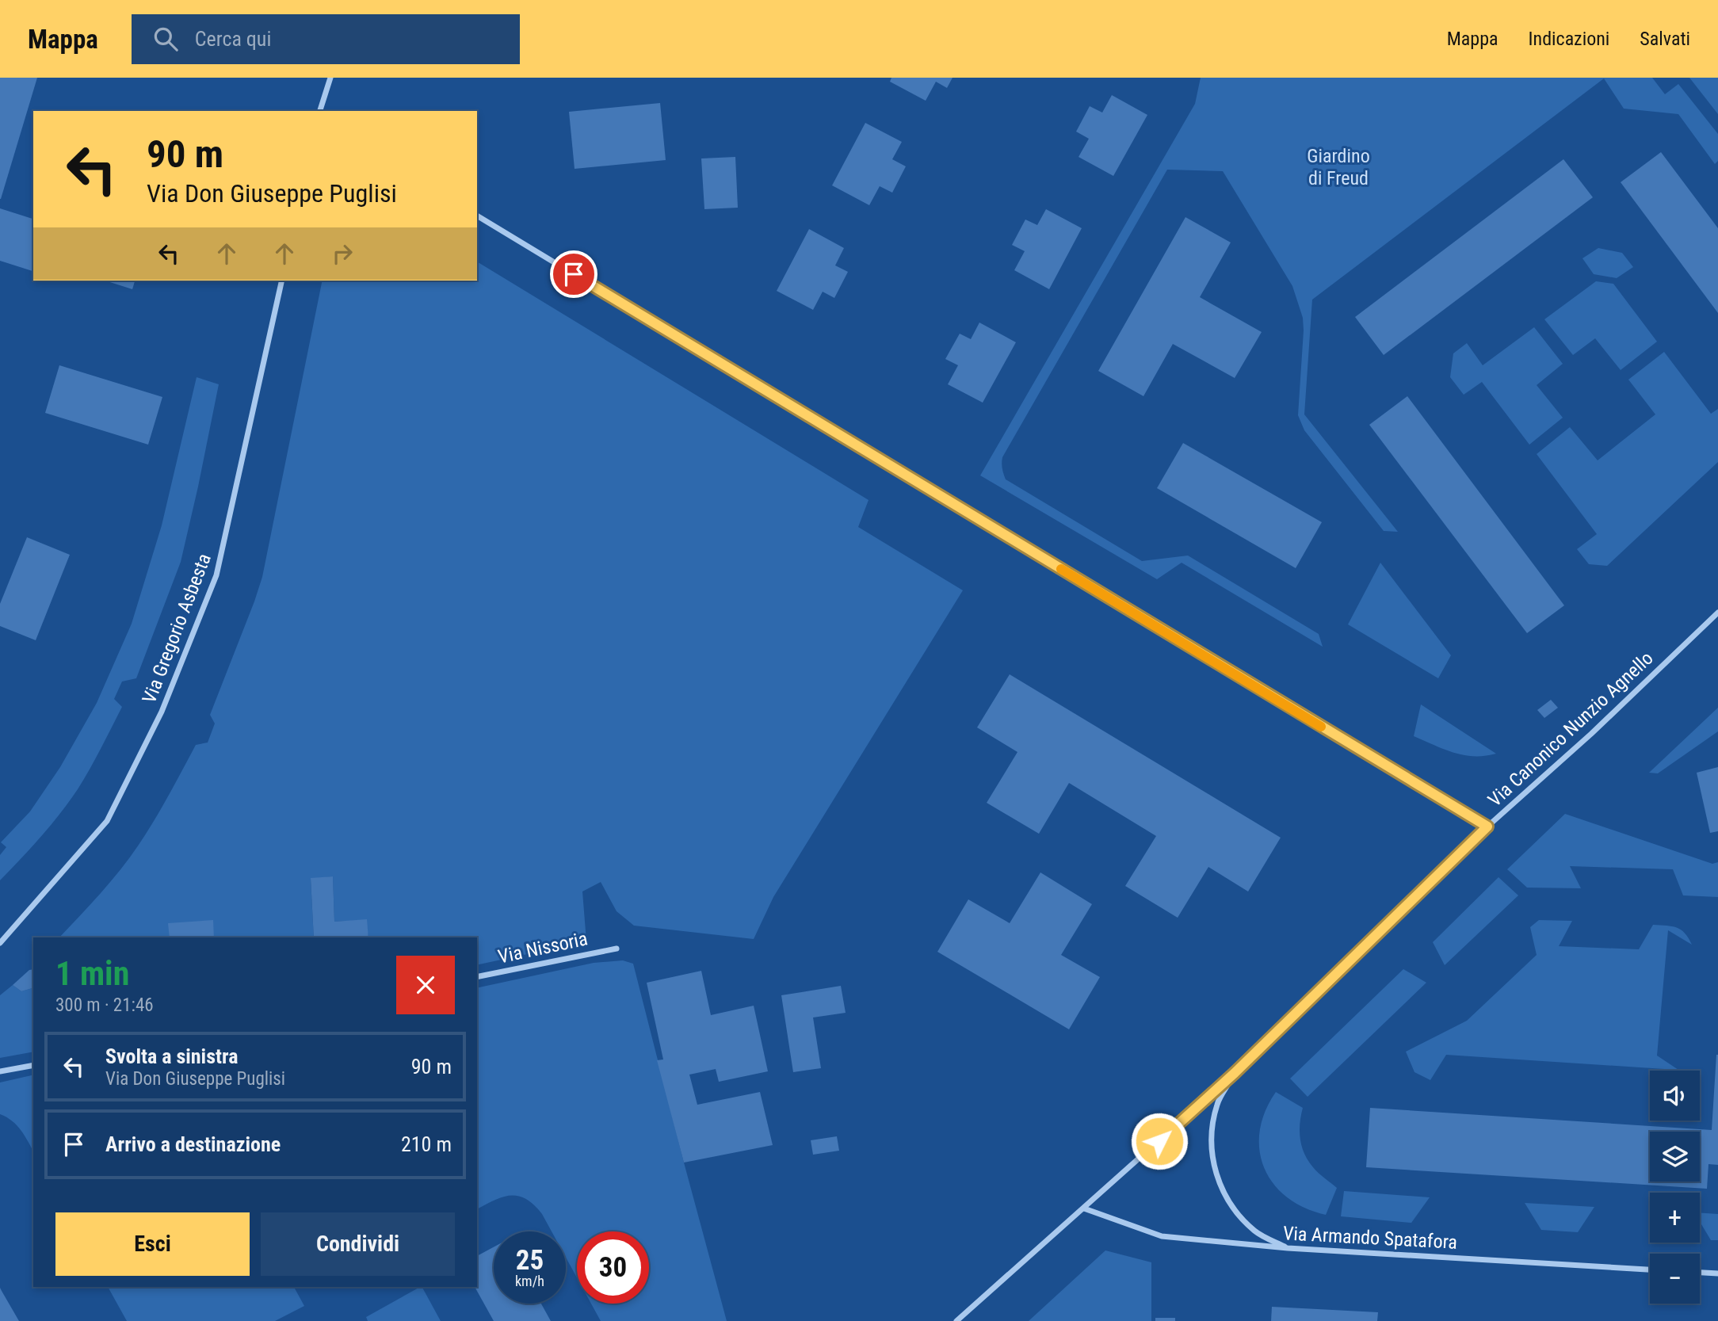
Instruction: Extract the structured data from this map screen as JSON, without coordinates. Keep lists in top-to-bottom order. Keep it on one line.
{"streets":{"street":["Via Gregorio Asbesta","Via Canonico Nunzio Agnello","Via Nissoria","Via Armando Spatafora"]},"crossings":[["Via Canonico Nunzio Agnello","Via Armando Spatafora"]],"parks":["Giardino di Freud"],"page":{"header":"Mappa","search":"Cerca qui","nav":["Mappa","Indicazioni","Salvati"],"turn":["90 m","Via Don Giuseppe Puglisi"],"heading":["1 min","300 m · 21:46"],"list":[{"name":"Svolta a sinistra","note":"Via Don Giuseppe Puglisi","value":"90 m"},{"name":"Arrivo a destinazione","value":"210 m"}],"map_buttons":["+","−"],"buttons":["Esci","Condividi"],"speed":"25 km/h","limit":"30"}}
